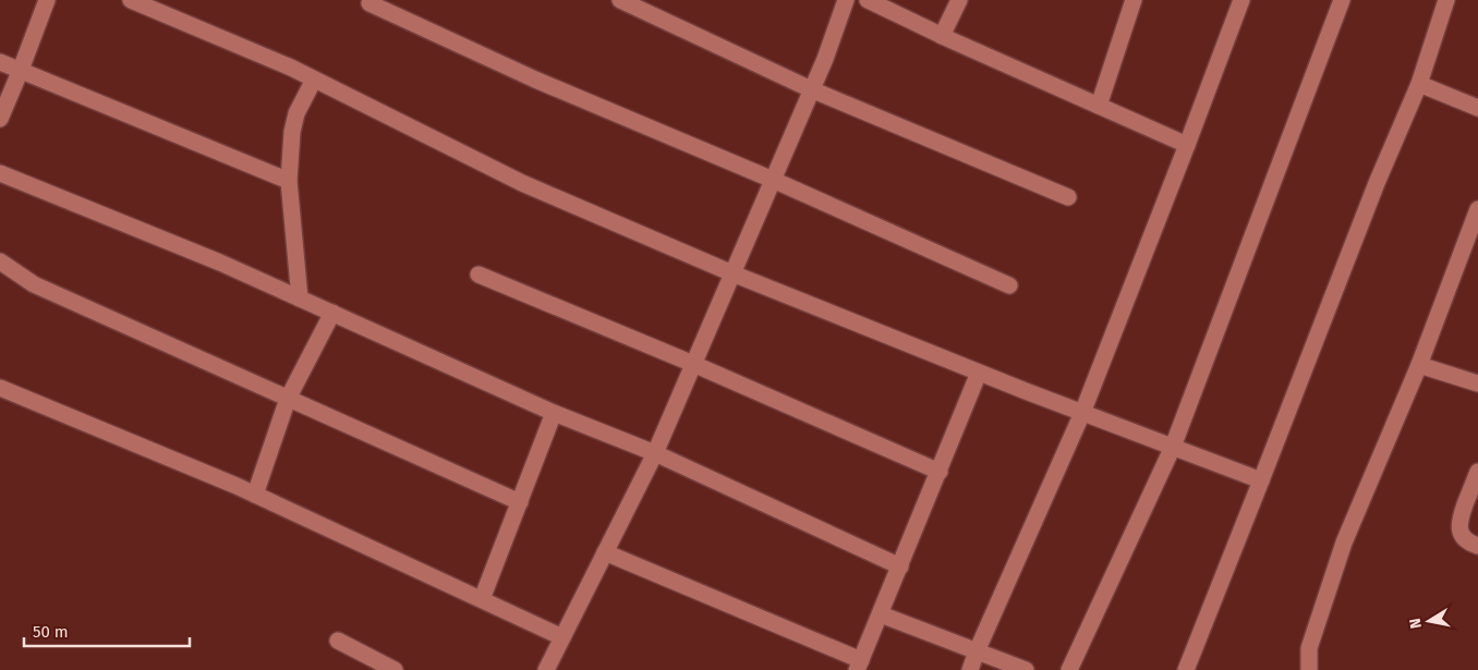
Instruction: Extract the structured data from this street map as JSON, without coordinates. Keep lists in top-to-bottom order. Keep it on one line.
{"scale_bar":"50 m","north":"left"}
